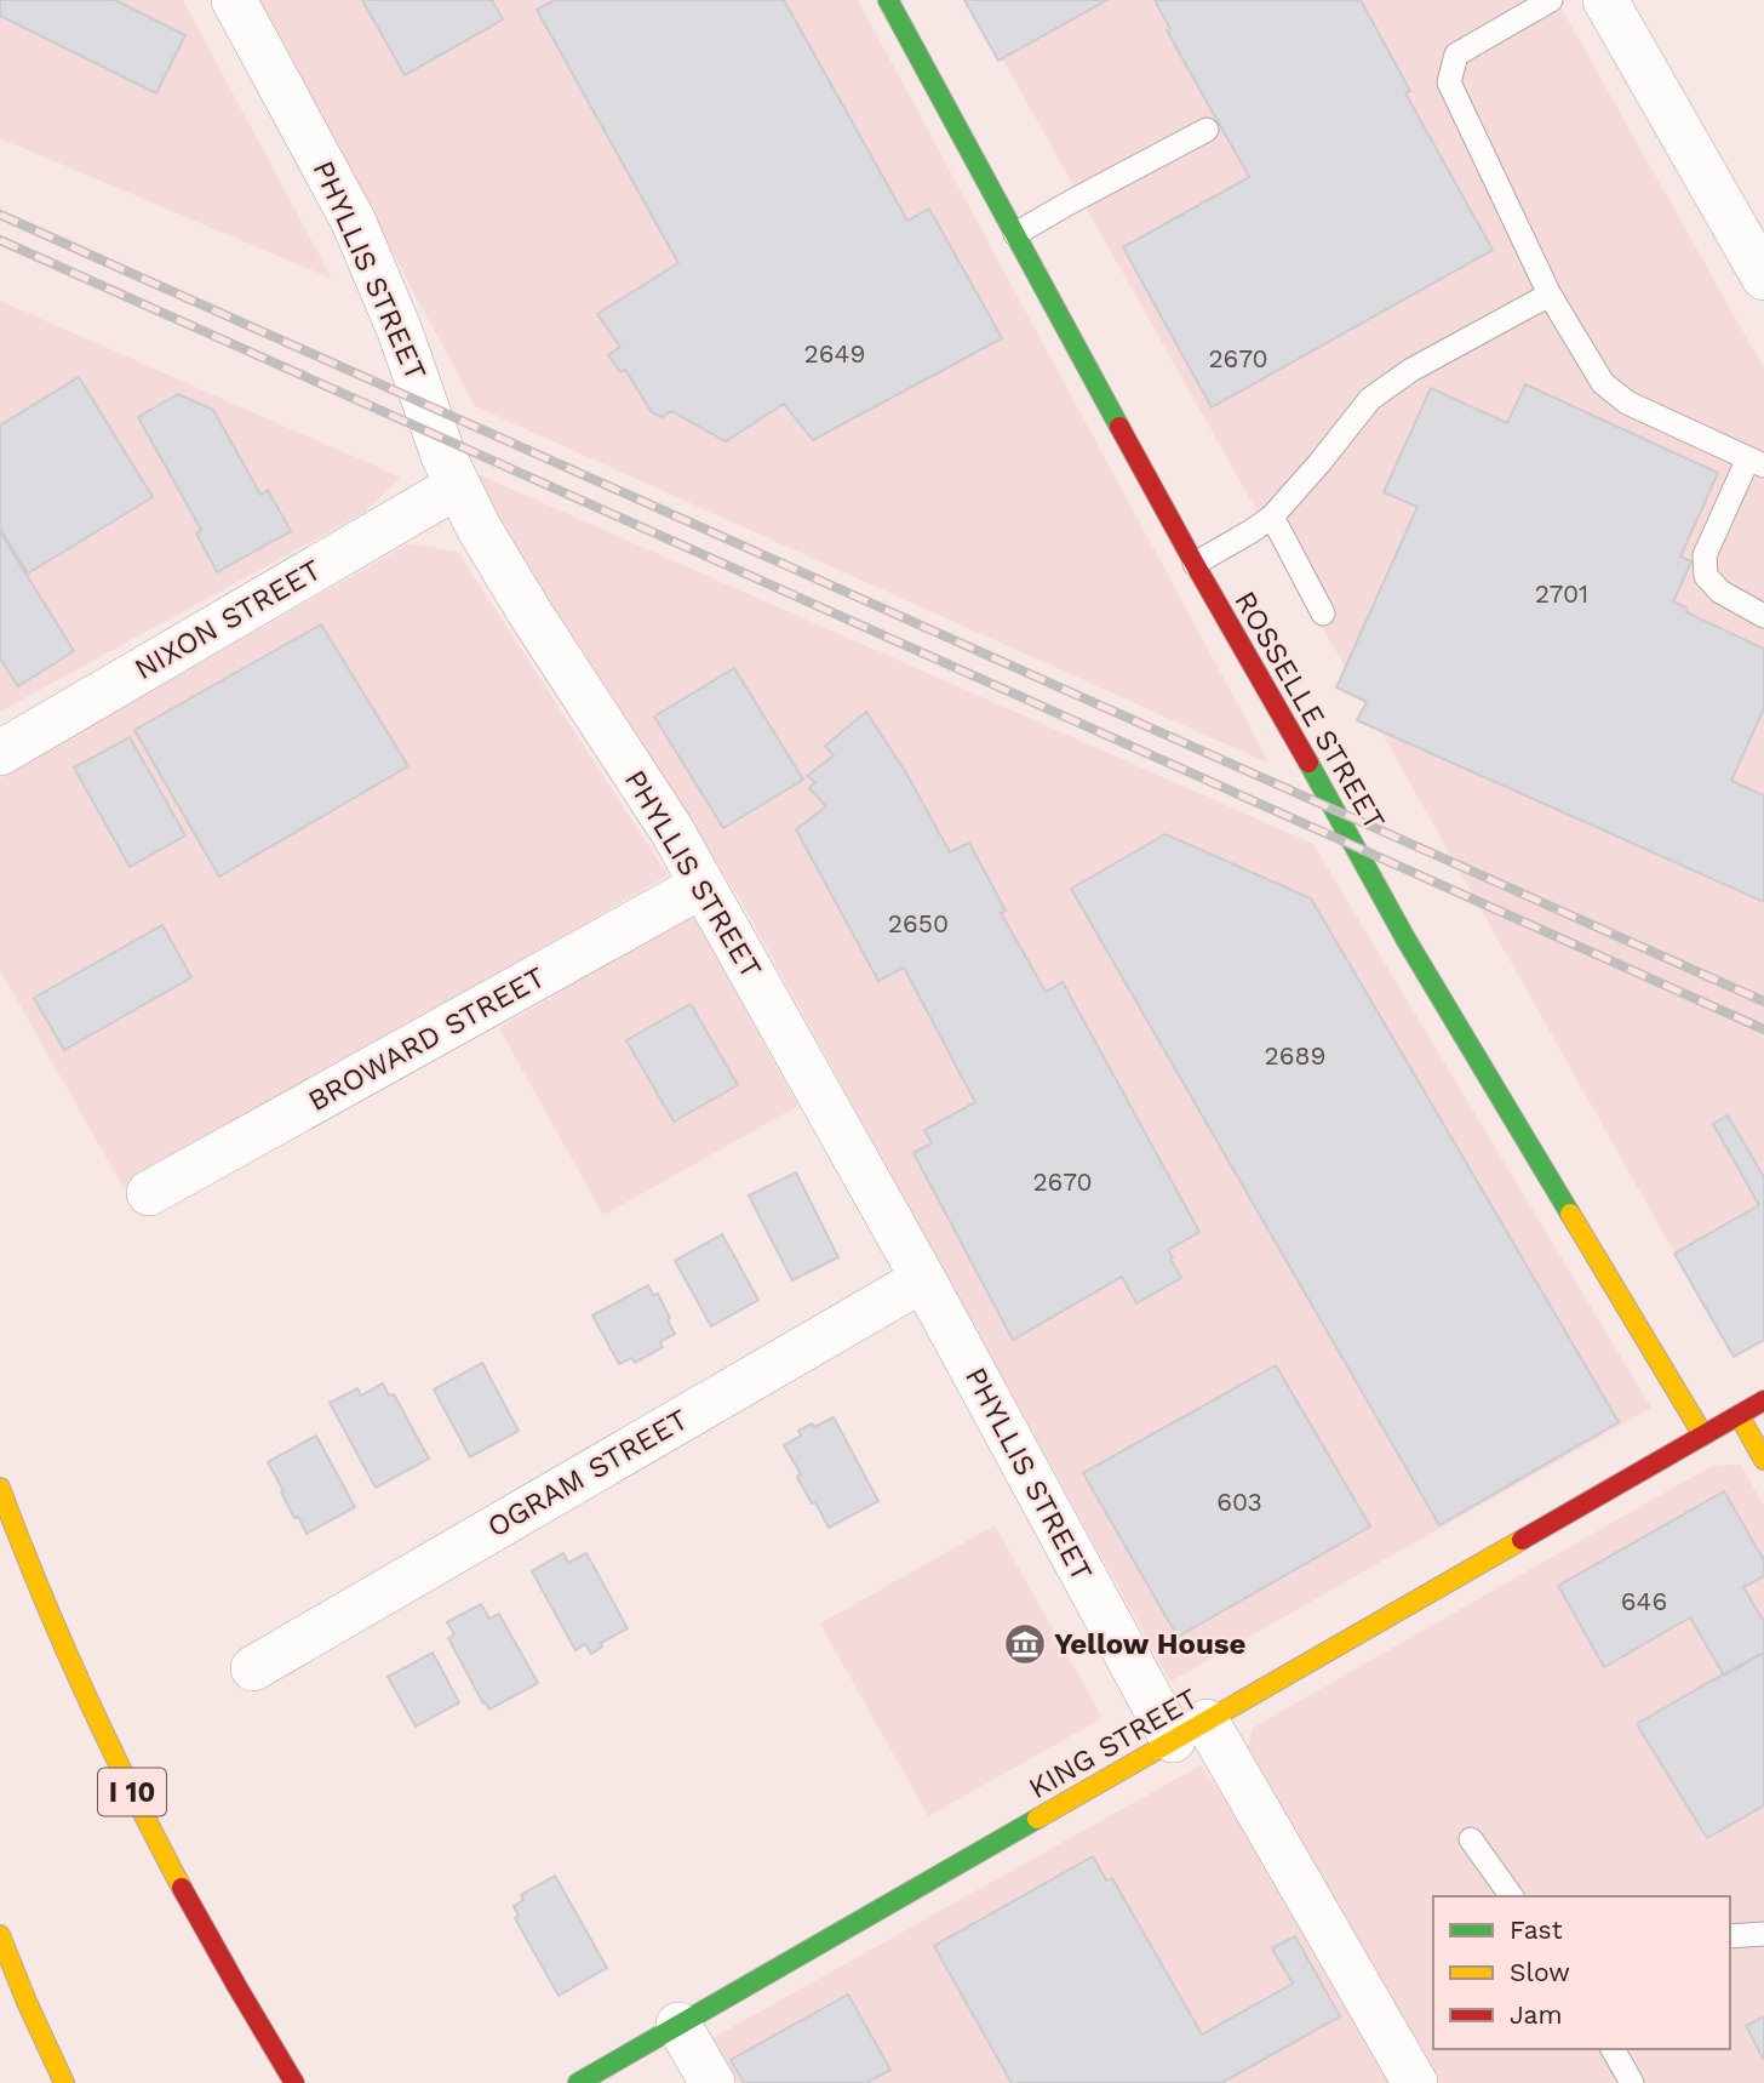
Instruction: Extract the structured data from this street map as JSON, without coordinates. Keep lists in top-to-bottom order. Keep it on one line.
{"streets":{"main road":["ROSSELLE STREET","KING STREET","I 10"],"street":["PHYLLIS STREET","NIXON STREET","BROWARD STREET","OGRAM STREET"]},"crossings":[["PHYLLIS STREET","NIXON STREET"],["PHYLLIS STREET","BROWARD STREET"],["PHYLLIS STREET","OGRAM STREET"],["PHYLLIS STREET","KING STREET"],["ROSSELLE STREET","KING STREET"]],"places":{"museum":["Yellow House"]},"house_numbers":["2649","2670","2701","2650","2689","2670","603","646"],"legend":["Fast","Slow","Jam"]}
